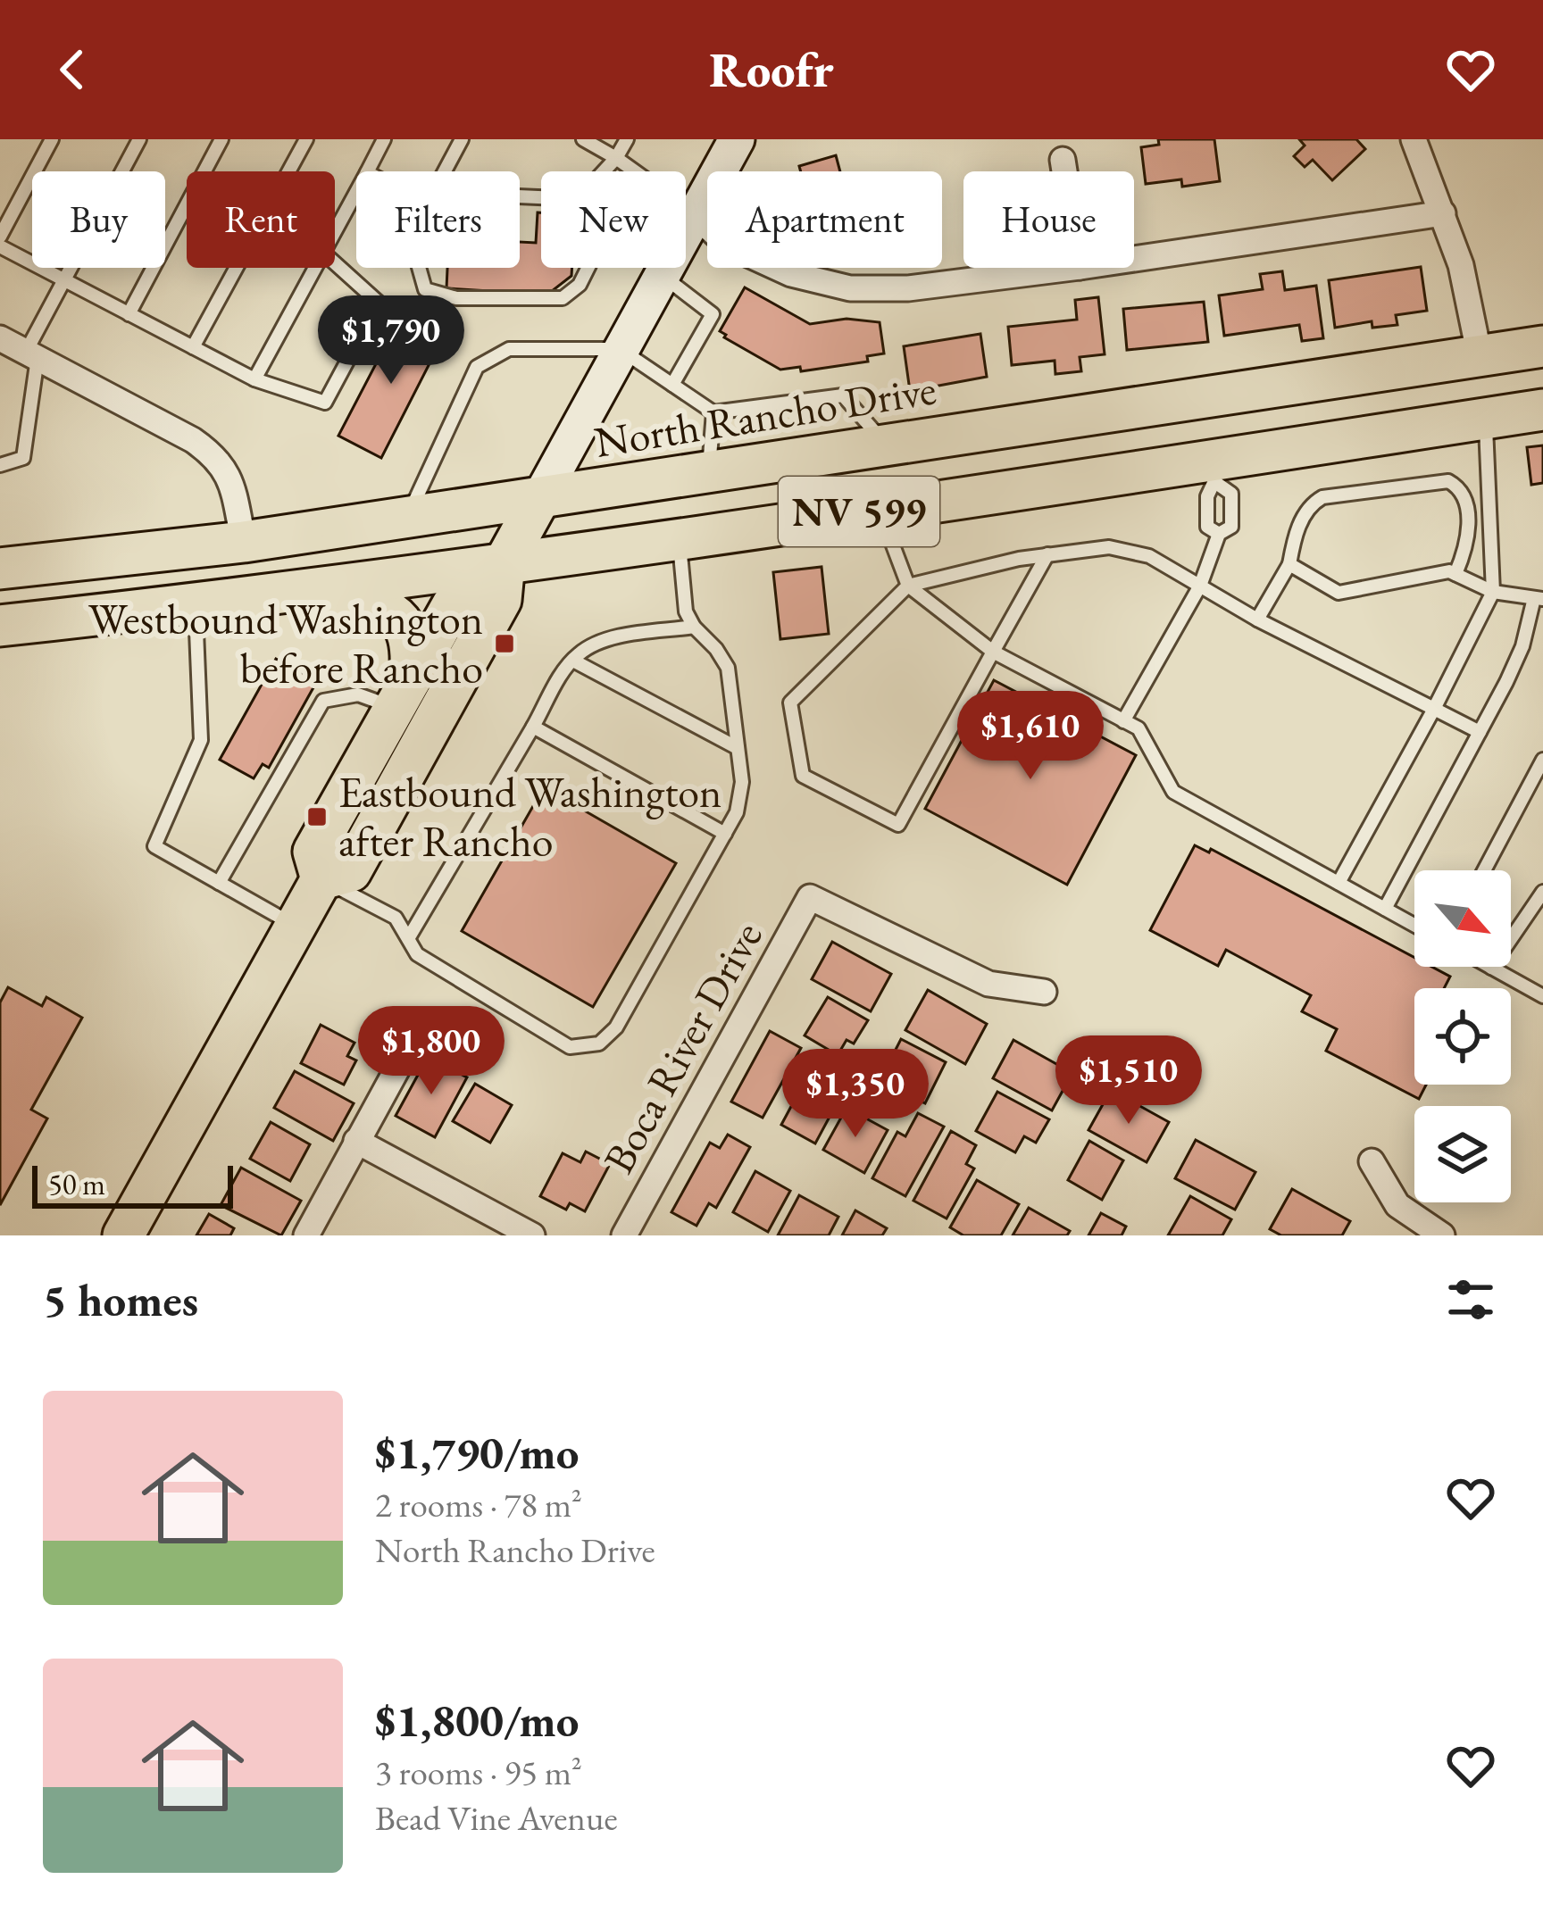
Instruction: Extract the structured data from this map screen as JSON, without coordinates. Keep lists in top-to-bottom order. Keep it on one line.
{"streets":{"main road":["North Rancho Drive","NV 599"],"street":["Boca River Drive"]},"places":{"transit":["Westbound Washington before Rancho","Eastbound Washington after Rancho"]},"scale_bar":"50 m","north":"bottom right","page":{"header":"Roofr","chip":["Buy","Rent","Filters","New","Apartment","House"],"price":["$1,790","$1,610","$1,800","$1,510","$1,350"],"scale":"50 m","heading":"5 homes","list":[{"name":"$1,790/mo","note":"2 rooms · 78 m² · North Rancho Drive"},{"name":"$1,800/mo","note":"3 rooms · 95 m² · Bead Vine Avenue"}]}}
